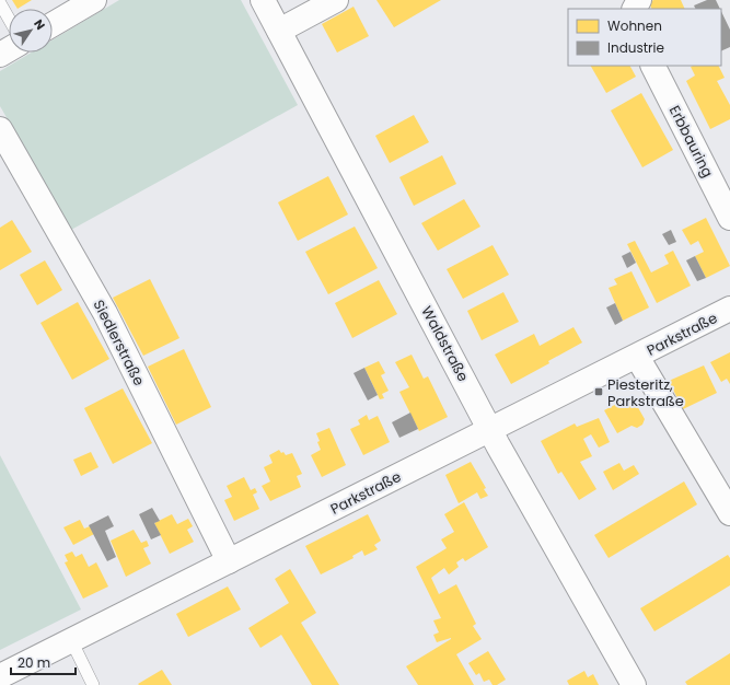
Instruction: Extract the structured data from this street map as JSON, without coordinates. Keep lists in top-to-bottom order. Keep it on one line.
{"streets":{"street":["Erbbauring","Parkstraße","Siedlerstraße","Waldstraße"]},"crossings":[["Parkstraße","Siedlerstraße"],["Parkstraße","Waldstraße"]],"places":{"transit":["Piesteritz, Parkstraße"]},"legend":["Wohnen","Industrie"],"scale_bar":"20 m","north":"top right"}
